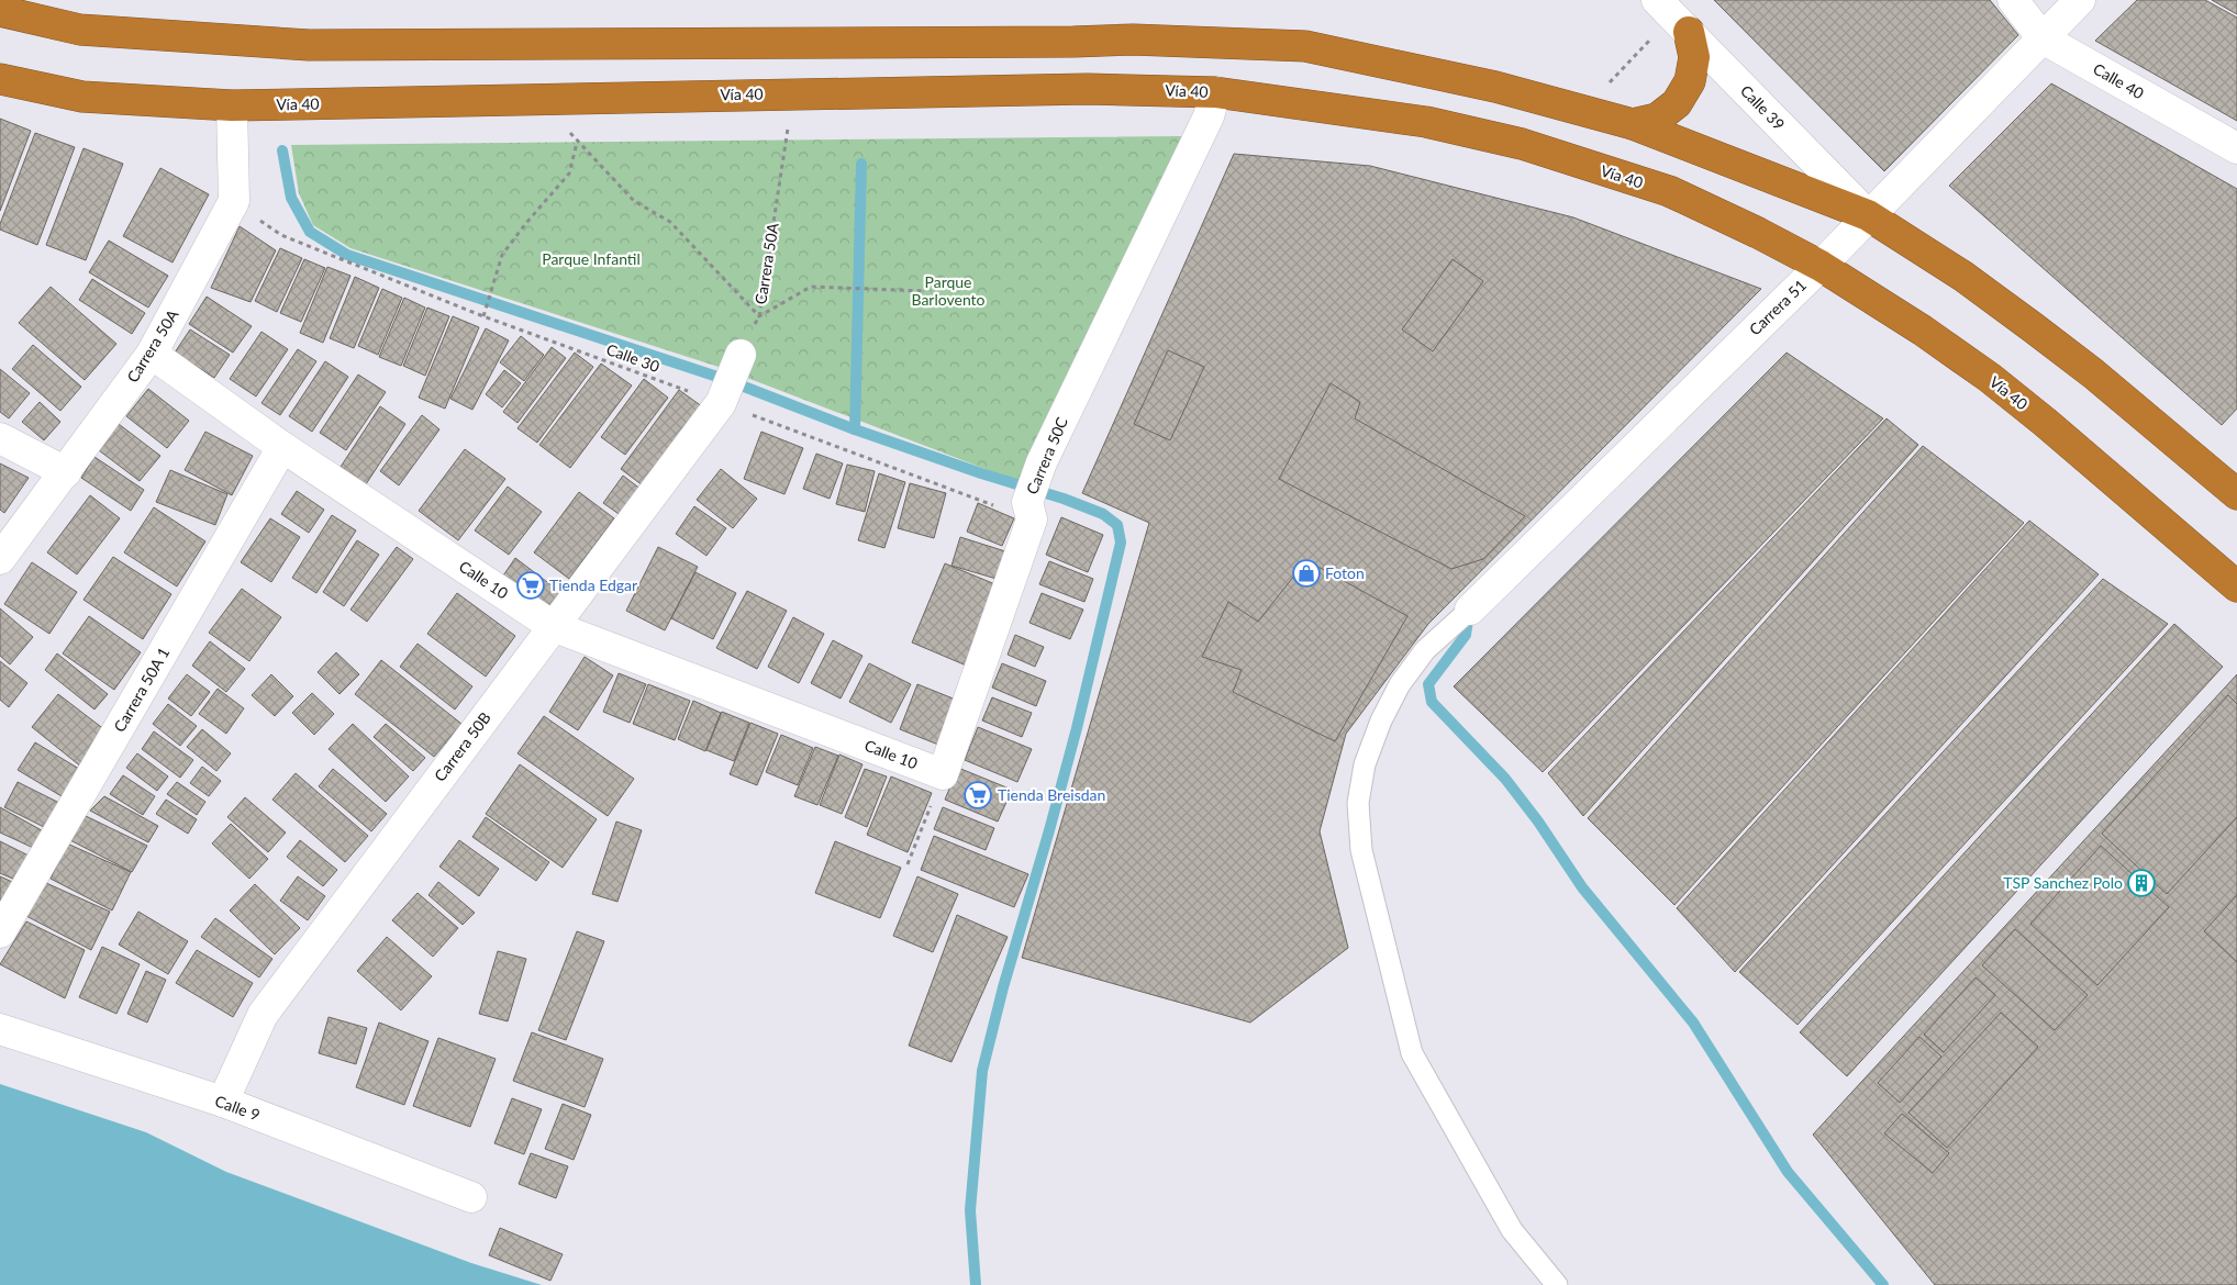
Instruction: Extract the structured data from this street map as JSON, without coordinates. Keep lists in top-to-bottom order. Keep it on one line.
{"streets":{"highway":["Vía 40"],"street":["Calle 40","Calle 39","Carrera 50A","Carrera 51","Carrera 50C","Calle 10","Carrera 50A 1","Carrera 50B","Calle 9"],"path":["Calle 30"]},"crossings":[["Calle 40","Carrera 51"],["Vía 40","Carrera 50A"],["Vía 40","Carrera 51"],["Vía 40","Carrera 50C"],["Calle 39","Carrera 51"],["Carrera 50A","Calle 30"],["Carrera 50A","Calle 10"],["Calle 30","Carrera 50C"],["Calle 30","Carrera 50B"],["Carrera 50C","Calle 10"],["Calle 10","Carrera 50A 1"],["Calle 10","Carrera 50B"],["Carrera 50B","Calle 9"]],"parks":["Parque Infantil","Parque Barlovento"],"places":{"shop":["Foton"],"supermarket":["Tienda Edgar","Tienda Breisdan"],"building":["TSP Sanchez Polo"]}}
